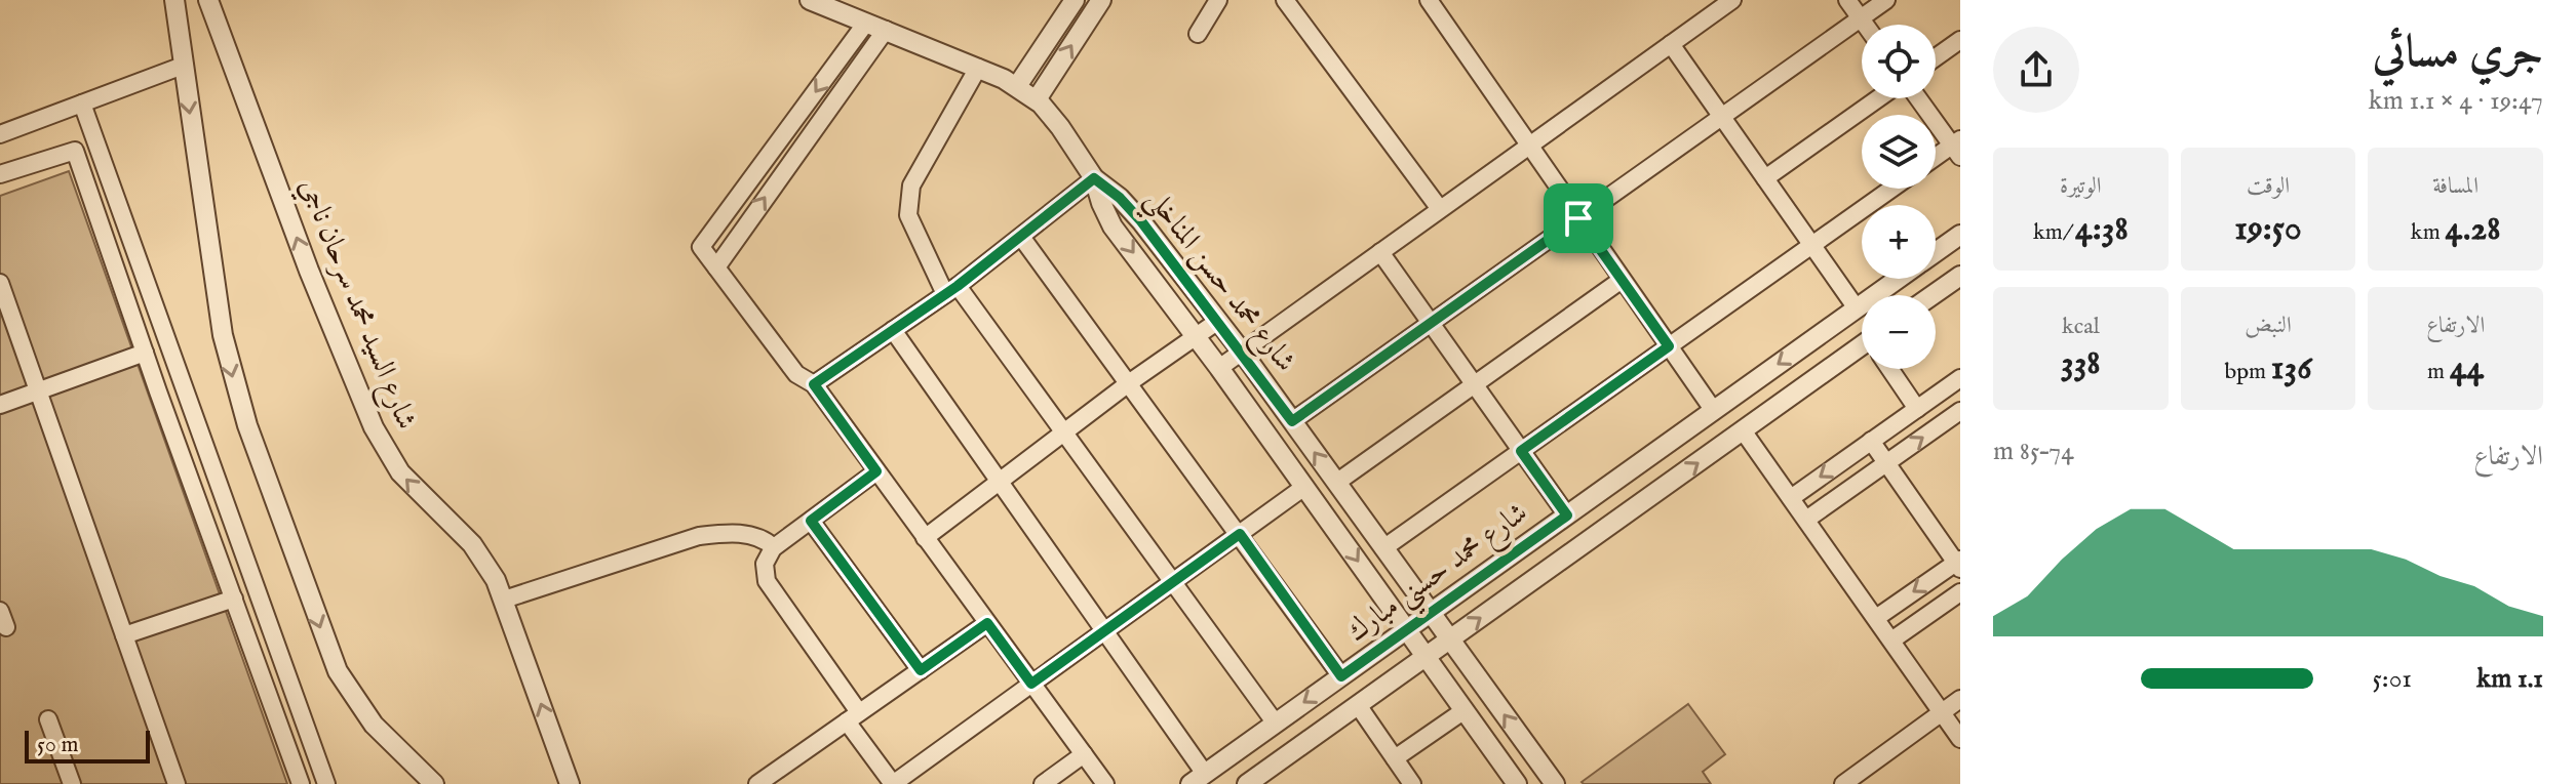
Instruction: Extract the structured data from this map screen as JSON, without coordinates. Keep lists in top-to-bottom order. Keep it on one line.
{"streets":{"street":["شارع محمد حسن المناخلي","شارع السيد محمد سرحان ناجي","شارع محمد حسني مبارك"]},"crossings":[["شارع محمد حسن المناخلي","شارع محمد حسني مبارك"]],"scale_bar":"50 m","page":{"heading":["جري مسائي","19:47 · 4 × 1.1 km"],"map_buttons":["+","−"],"stats":[["المسافة","4.28 km"],["الوقت","19:50"],["الوتيرة","4:38 /km"],["الارتفاع","44 m"],["النبض","136 bpm"],["kcal","338"]],"chart":["الارتفاع","74–85 m"],"list":[{"name":"1.1 km","note":"5:01"}],"scale":"50 m"}}
